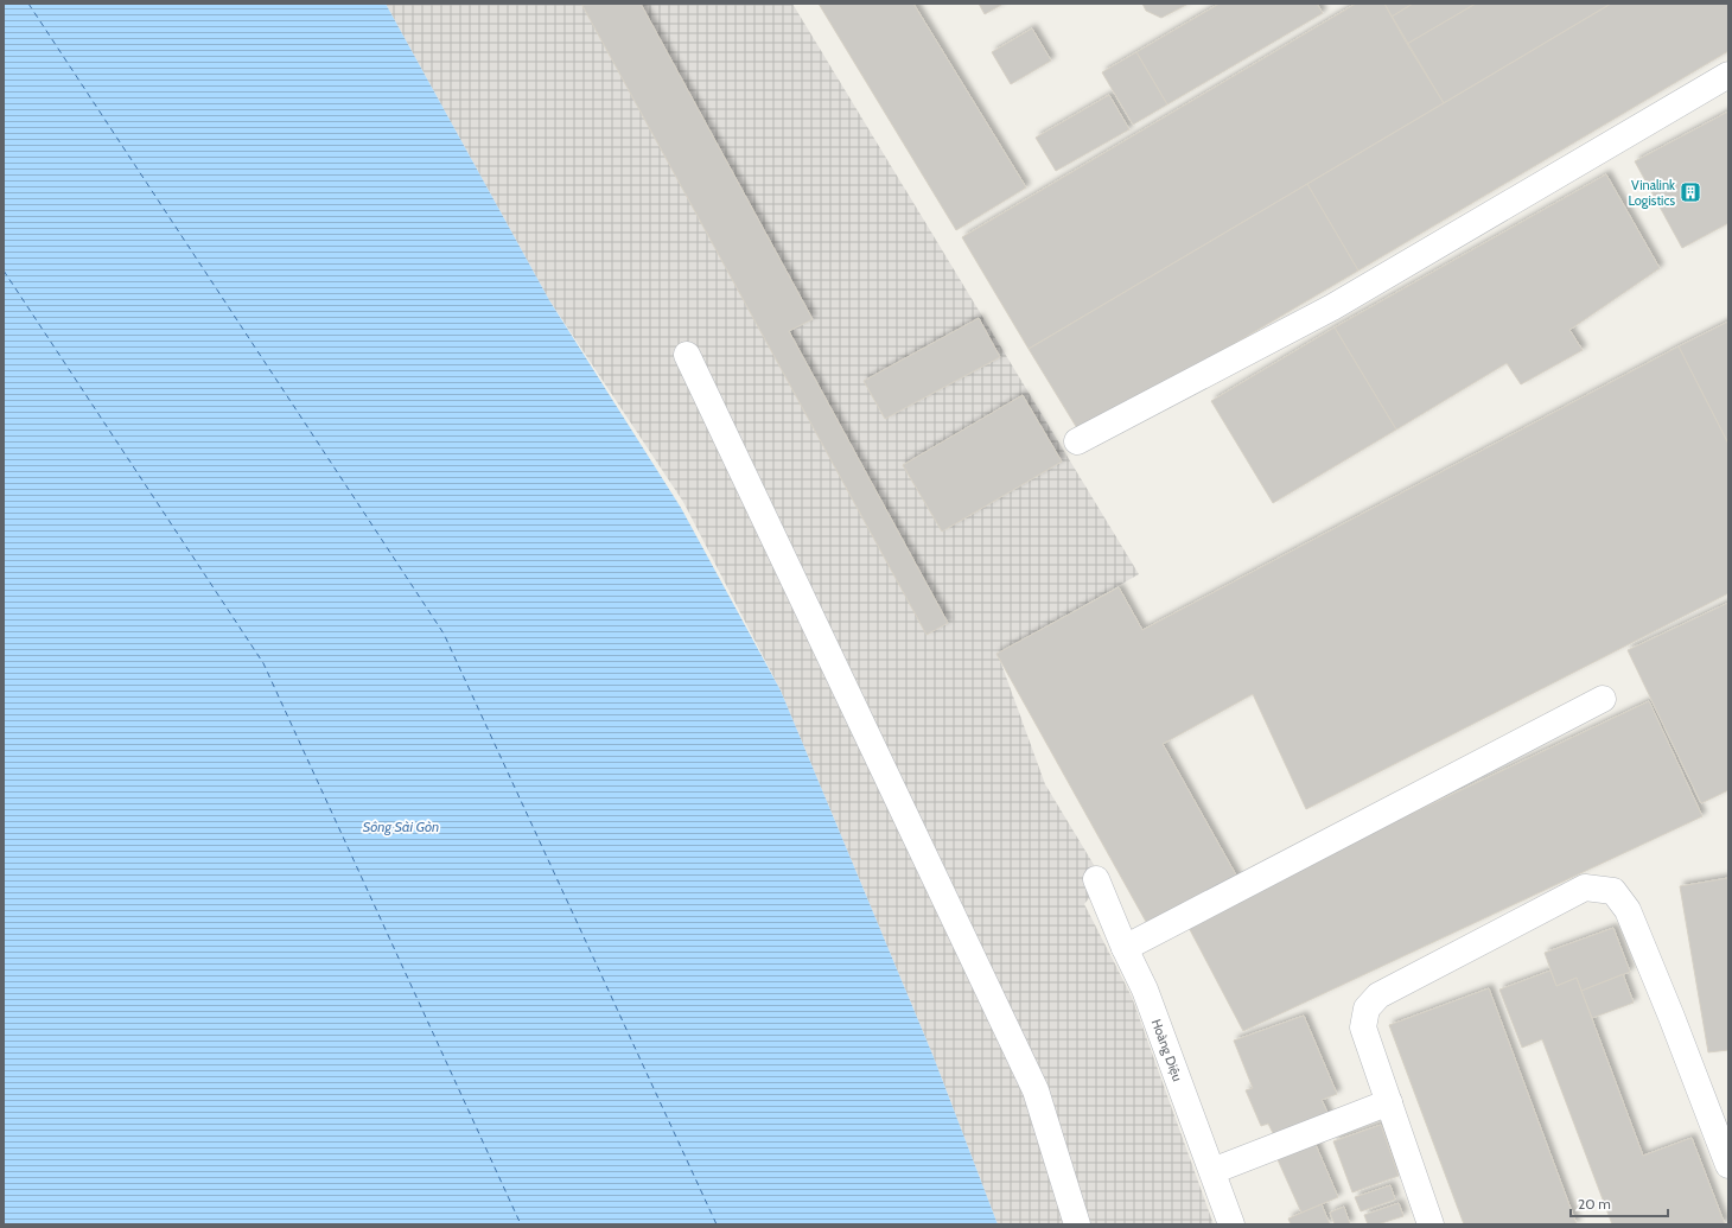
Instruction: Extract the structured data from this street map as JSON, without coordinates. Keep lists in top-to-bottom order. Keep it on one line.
{"streets":{"street":["Hoàng Diệu"]},"water":["Sông Sài Gòn"],"places":{"building":["Vinalink Logistics"]},"scale_bar":"20 m"}
